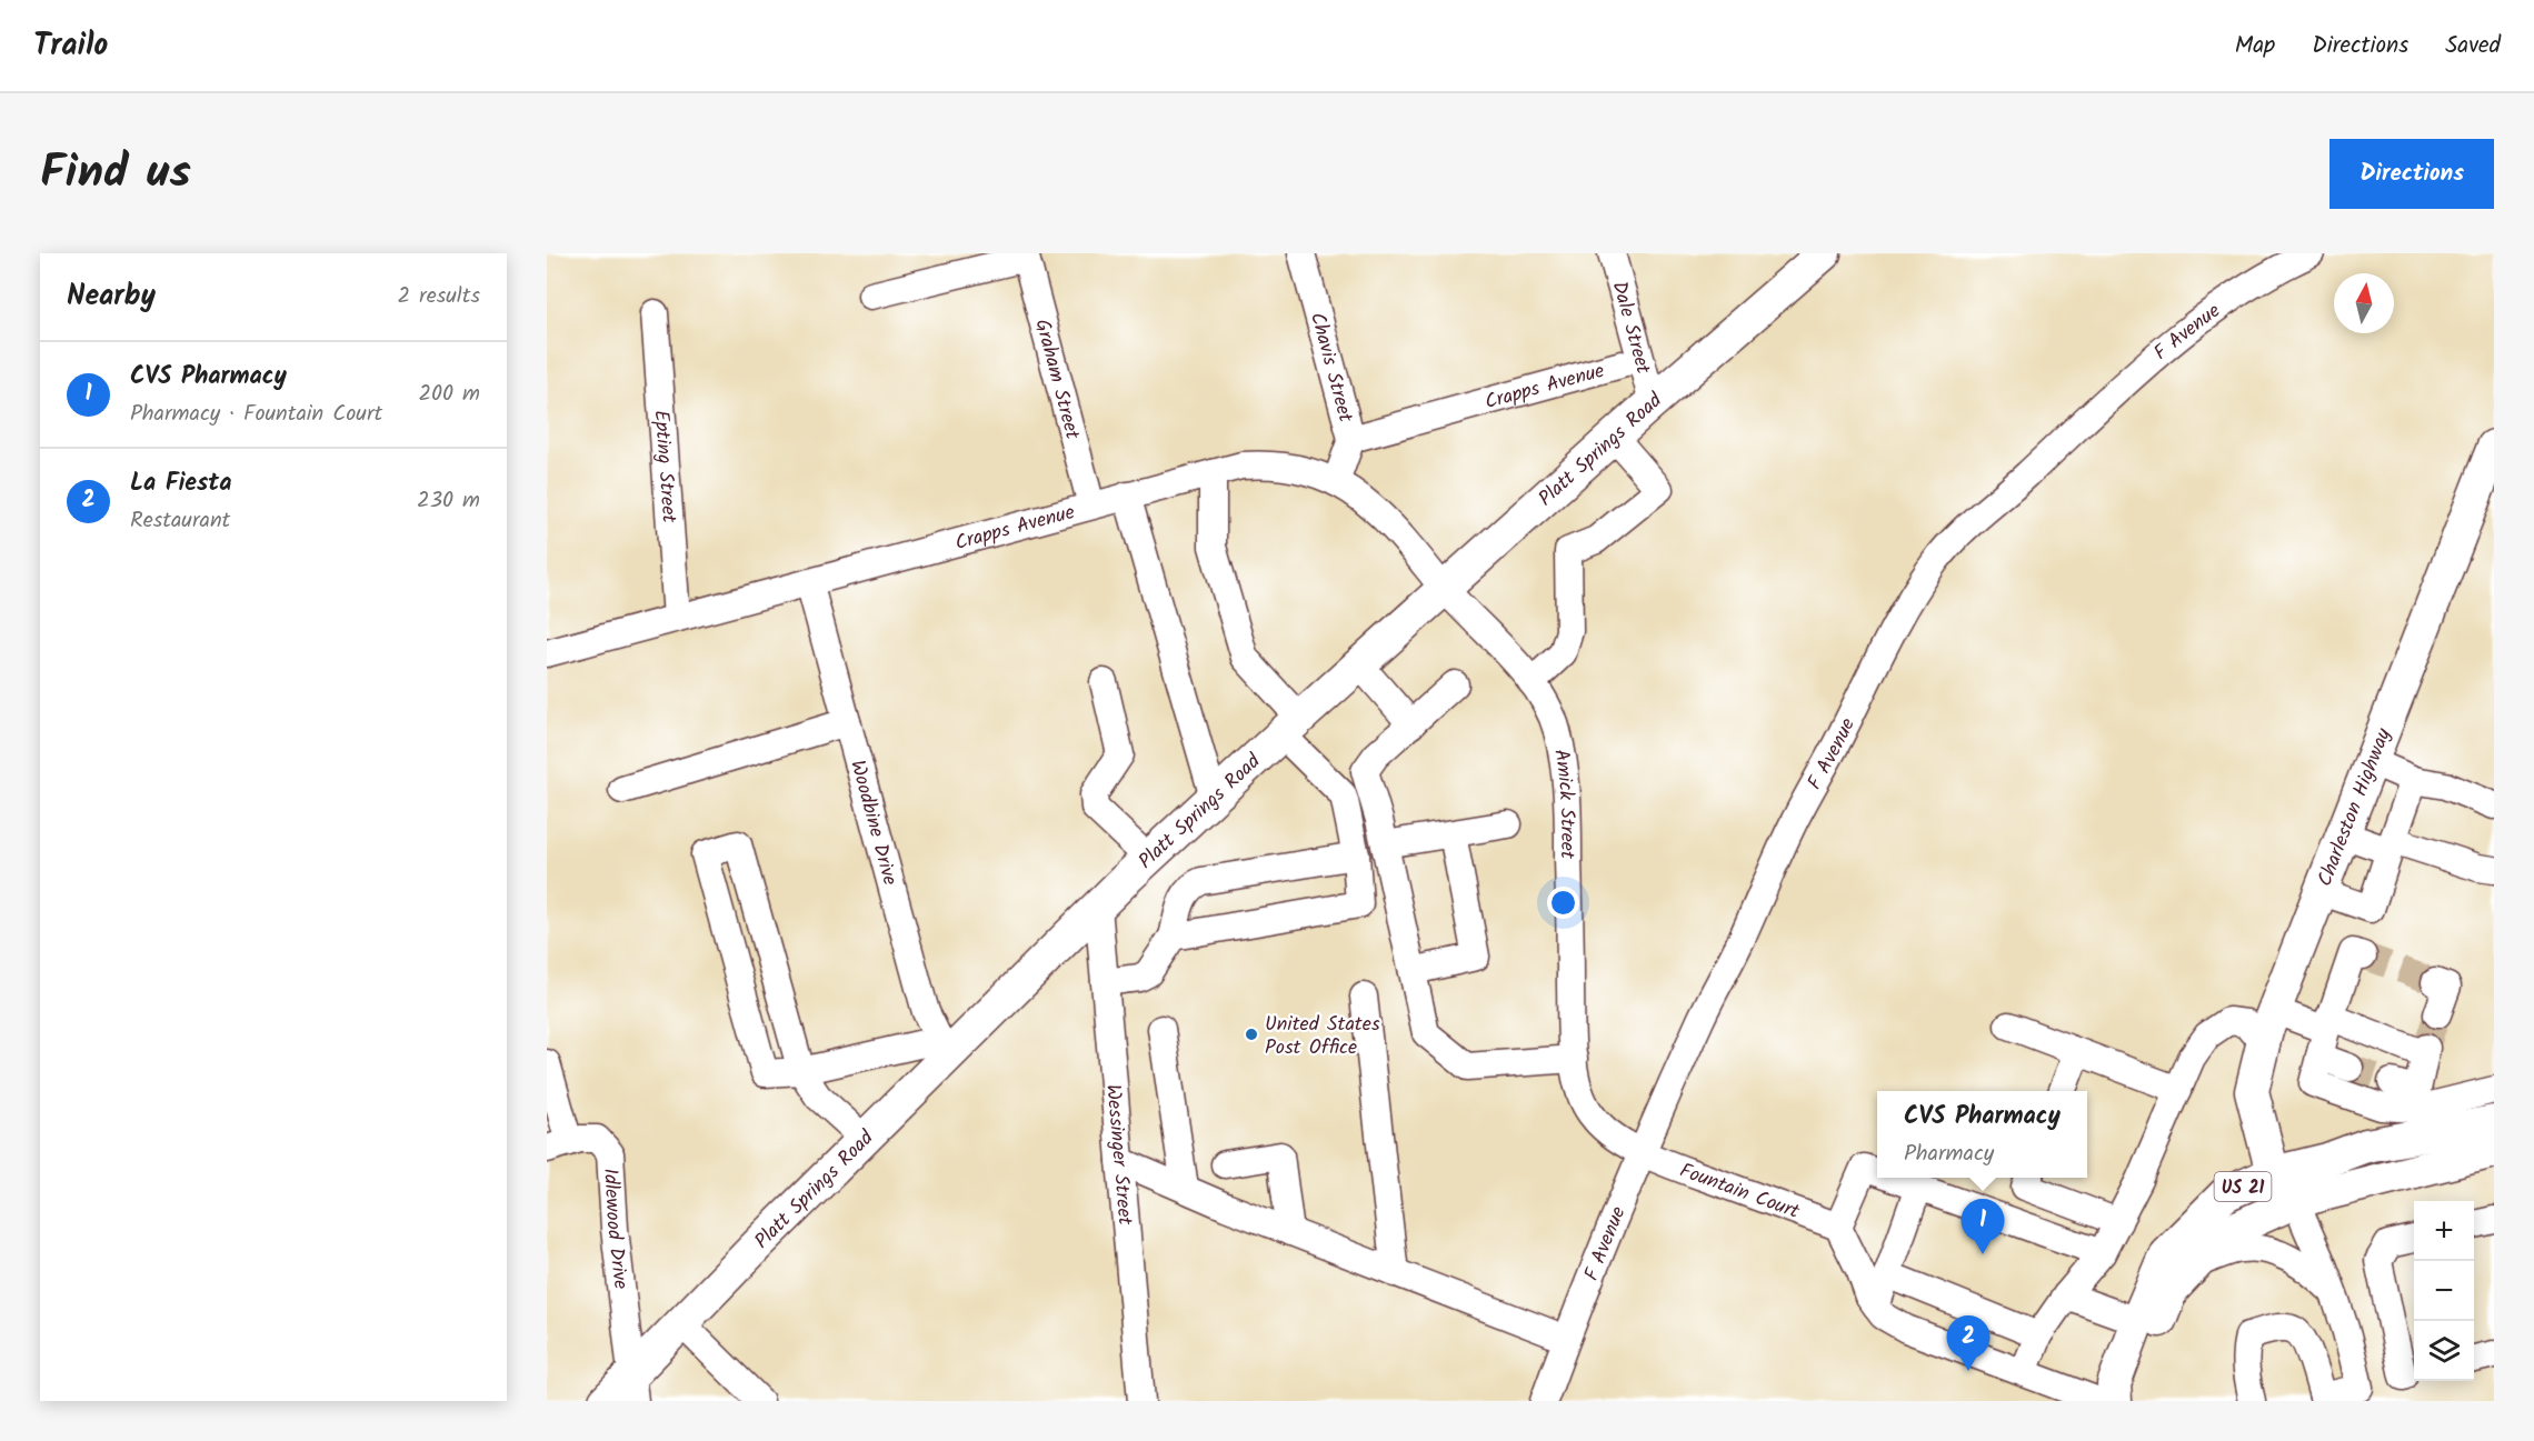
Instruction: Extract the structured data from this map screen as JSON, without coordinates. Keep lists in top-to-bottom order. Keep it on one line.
{"streets":{"main road":["Platt Springs Road","Charleston Highway","US 21"],"street":["Dale Street","F Avenue","Chavis Street","Graham Street","Crapps Avenue","Epting Street","Amick Street","Woodbine Drive","Wessinger Street","Fountain Court","Idlewood Drive"]},"crossings":[["Dale Street","Platt Springs Road"],["F Avenue","Amick Street"],["F Avenue","Fountain Court"],["Chavis Street","Crapps Avenue"],["Graham Street","Crapps Avenue"],["Crapps Avenue","Platt Springs Road"],["Crapps Avenue","Epting Street"],["Crapps Avenue","Amick Street"],["Crapps Avenue","Woodbine Drive"],["Platt Springs Road","Amick Street"],["Platt Springs Road","Woodbine Drive"],["Platt Springs Road","Wessinger Street"],["Platt Springs Road","Idlewood Drive"],["Amick Street","Fountain Court"],["Charleston Highway","US 21"]],"places":["United States Post Office"],"north":"top","page":{"header":"Trailo","nav":["Map","Directions","Saved"],"title":"Find us","buttons":"Directions","heading":["Nearby","2 results"],"list":[{"mark":"1","name":"CVS Pharmacy","note":"Pharmacy · Fountain Court","value":"200 m"},{"mark":"2","name":"La Fiesta","note":"Restaurant","value":"230 m"}],"popup":["CVS Pharmacy","Pharmacy"],"pins":["1","2"],"map_buttons":["+","−"]}}
